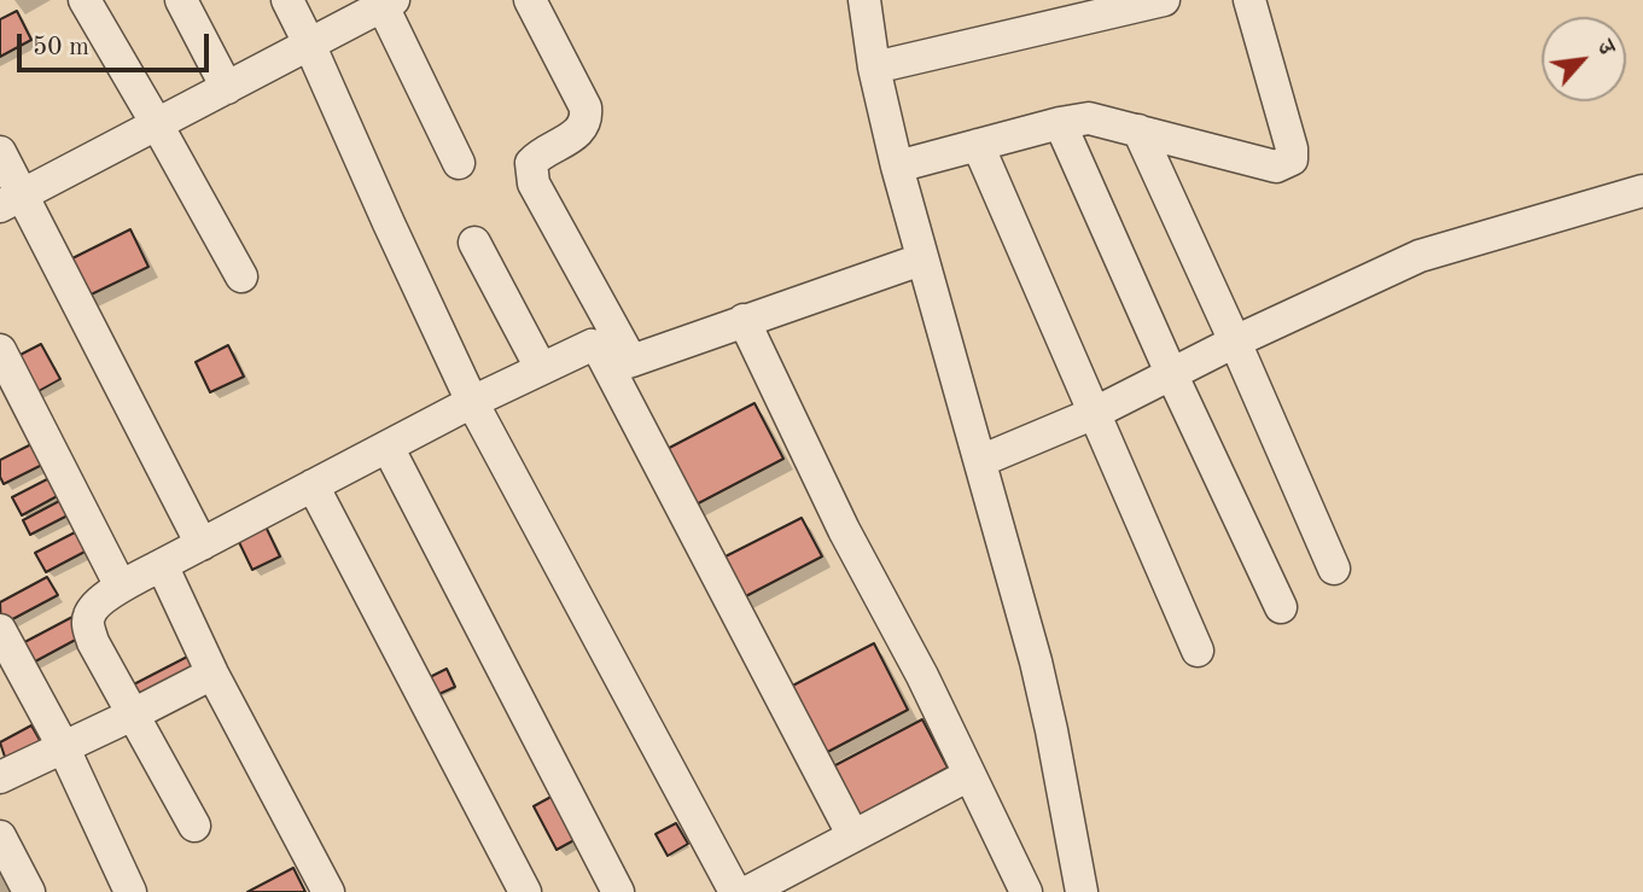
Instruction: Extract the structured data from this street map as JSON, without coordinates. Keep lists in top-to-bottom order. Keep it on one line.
{"scale_bar":"50 m","north":"top right"}
